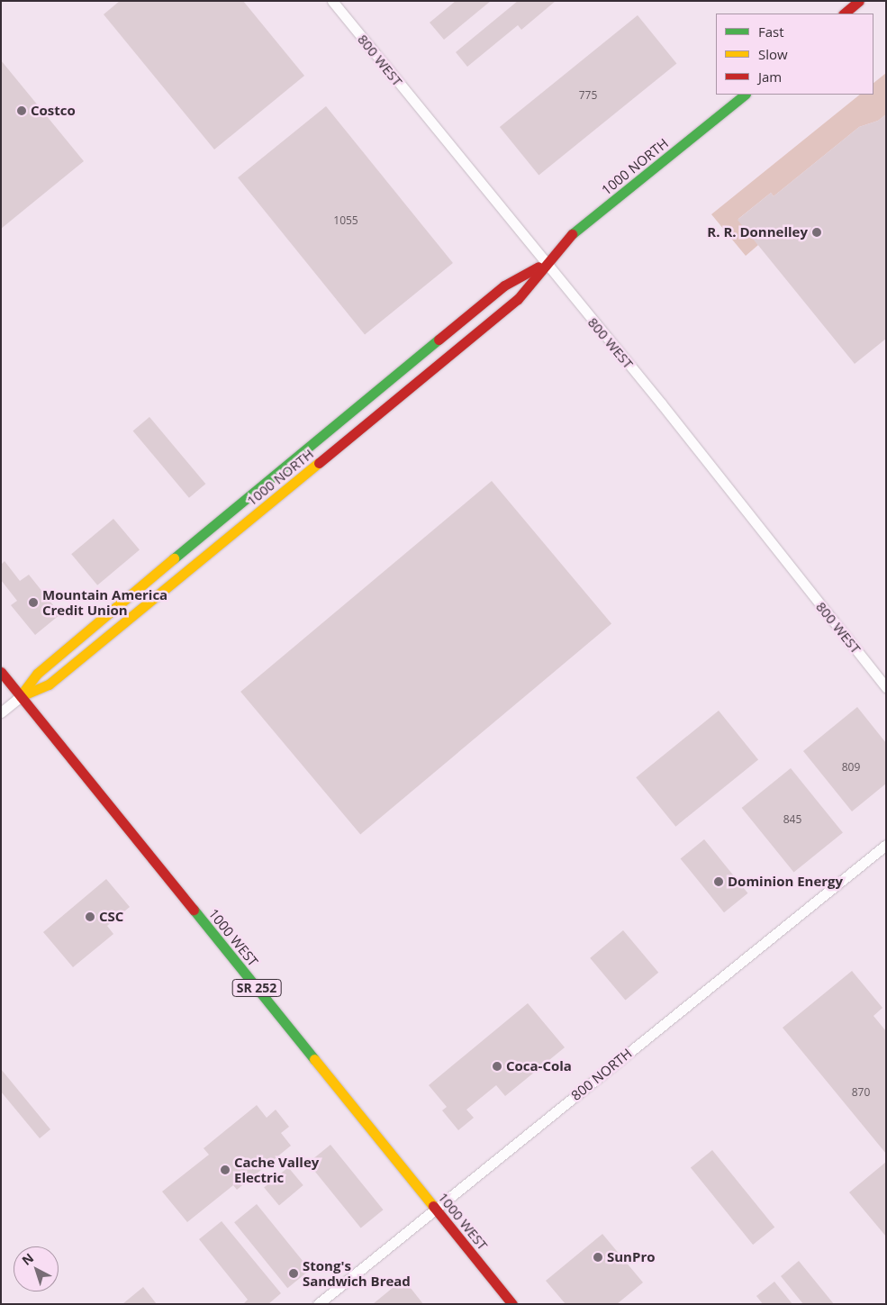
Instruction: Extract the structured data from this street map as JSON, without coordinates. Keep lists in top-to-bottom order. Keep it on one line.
{"streets":{"street":["800 WEST","1000 NORTH","1000 WEST","SR 252","800 NORTH"]},"crossings":[["800 WEST","1000 NORTH"],["1000 NORTH","1000 WEST"],["1000 WEST","800 NORTH"]],"places":["Costco","R. R. Donnelley","Mountain America Credit Union","Dominion Energy","CSC","Coca-Cola","Cache Valley Electric","SunPro","Stong's Sandwich Bread"],"house_numbers":["775","1055","809","845","870"],"legend":["Fast","Slow","Jam"],"north":"top left"}
